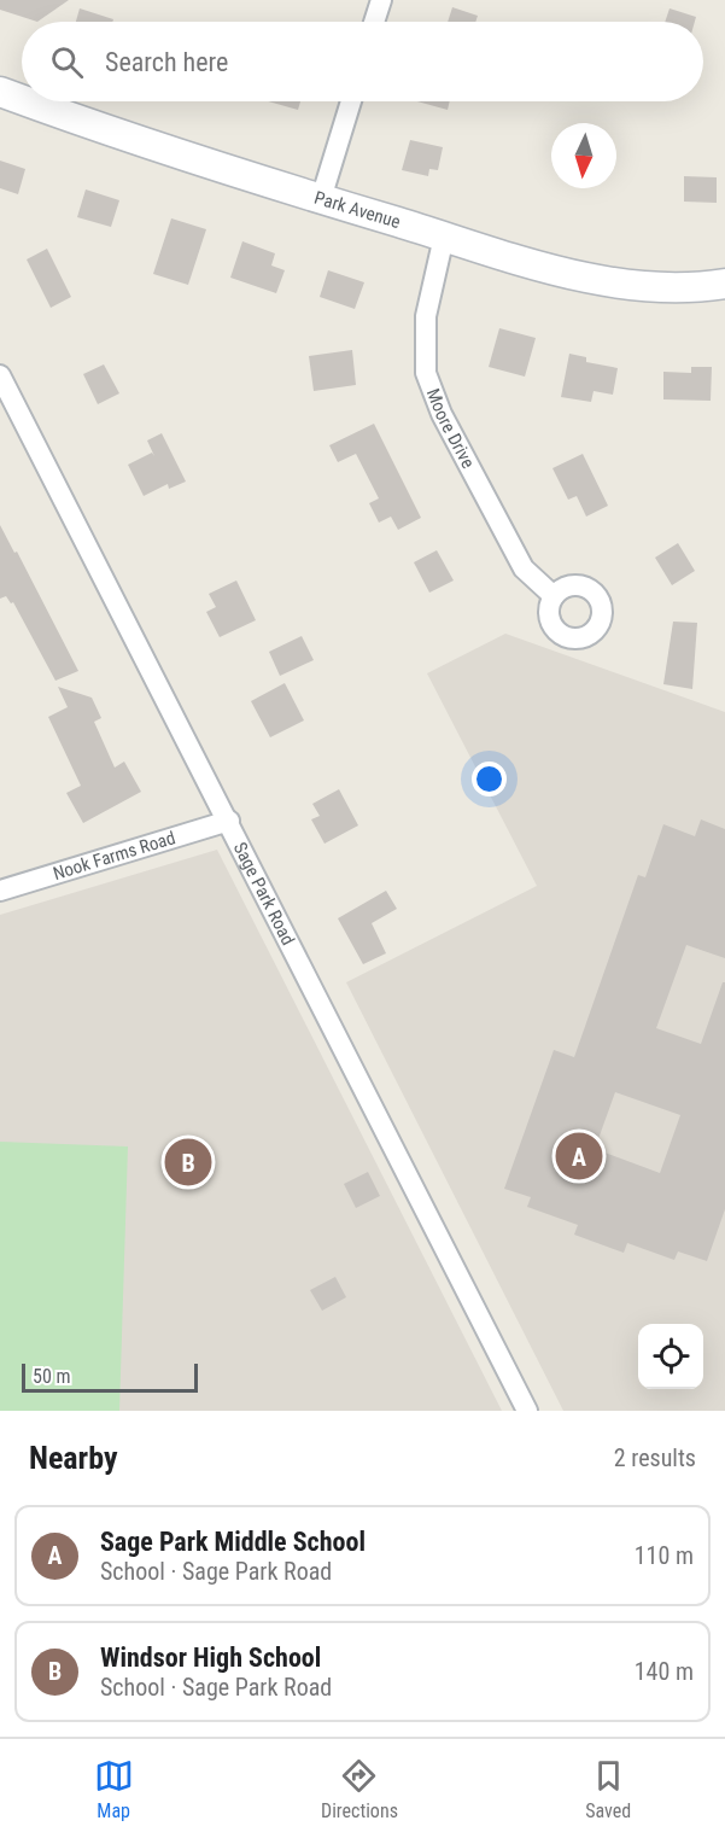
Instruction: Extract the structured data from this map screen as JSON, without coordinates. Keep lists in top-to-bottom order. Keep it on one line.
{"streets":{"main road":["Park Avenue"],"street":["Moore Drive","Nook Farms Road","Sage Park Road"]},"crossings":[["Park Avenue","Moore Drive"],["Nook Farms Road","Sage Park Road"]],"scale_bar":"50 m","north":"bottom","page":{"search":"Search here","pins":["A","B"],"scale":"50 m","heading":["Nearby","2 results"],"list":[{"mark":"A","name":"Sage Park Middle School","note":"School · Sage Park Road","value":"110 m"},{"mark":"B","name":"Windsor High School","note":"School · Sage Park Road","value":"140 m"}],"nav":["Map","Directions","Saved"]}}
